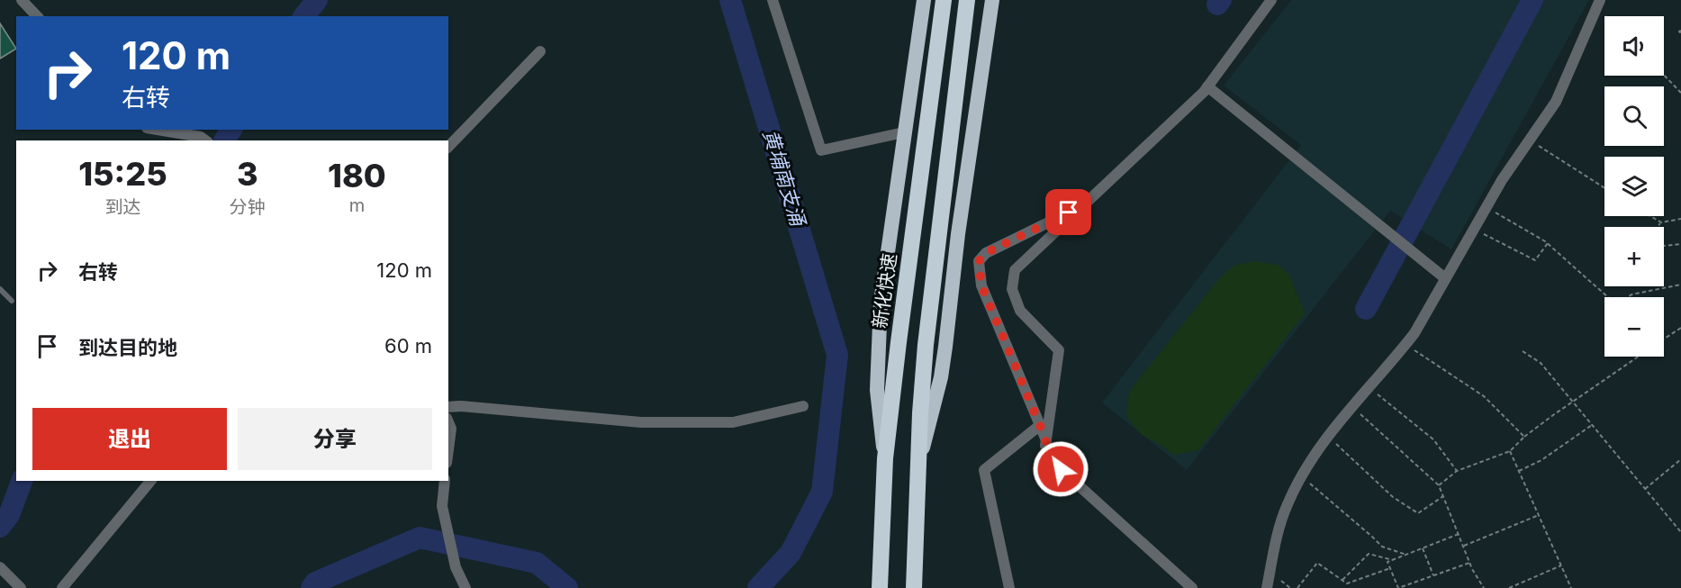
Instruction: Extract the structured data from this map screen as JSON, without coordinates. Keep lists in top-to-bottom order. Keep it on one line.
{"streets":{"highway":["新化快速"]},"water":["黄埔南支涌"],"page":{"map_buttons":["+","−"],"turn":["120 m","右转"],"eta":["15:25","到达","3","分钟","180","m"],"list":[{"name":"右转","value":"120 m"},{"name":"到达目的地","value":"60 m"}],"buttons":["退出","分享"]}}
